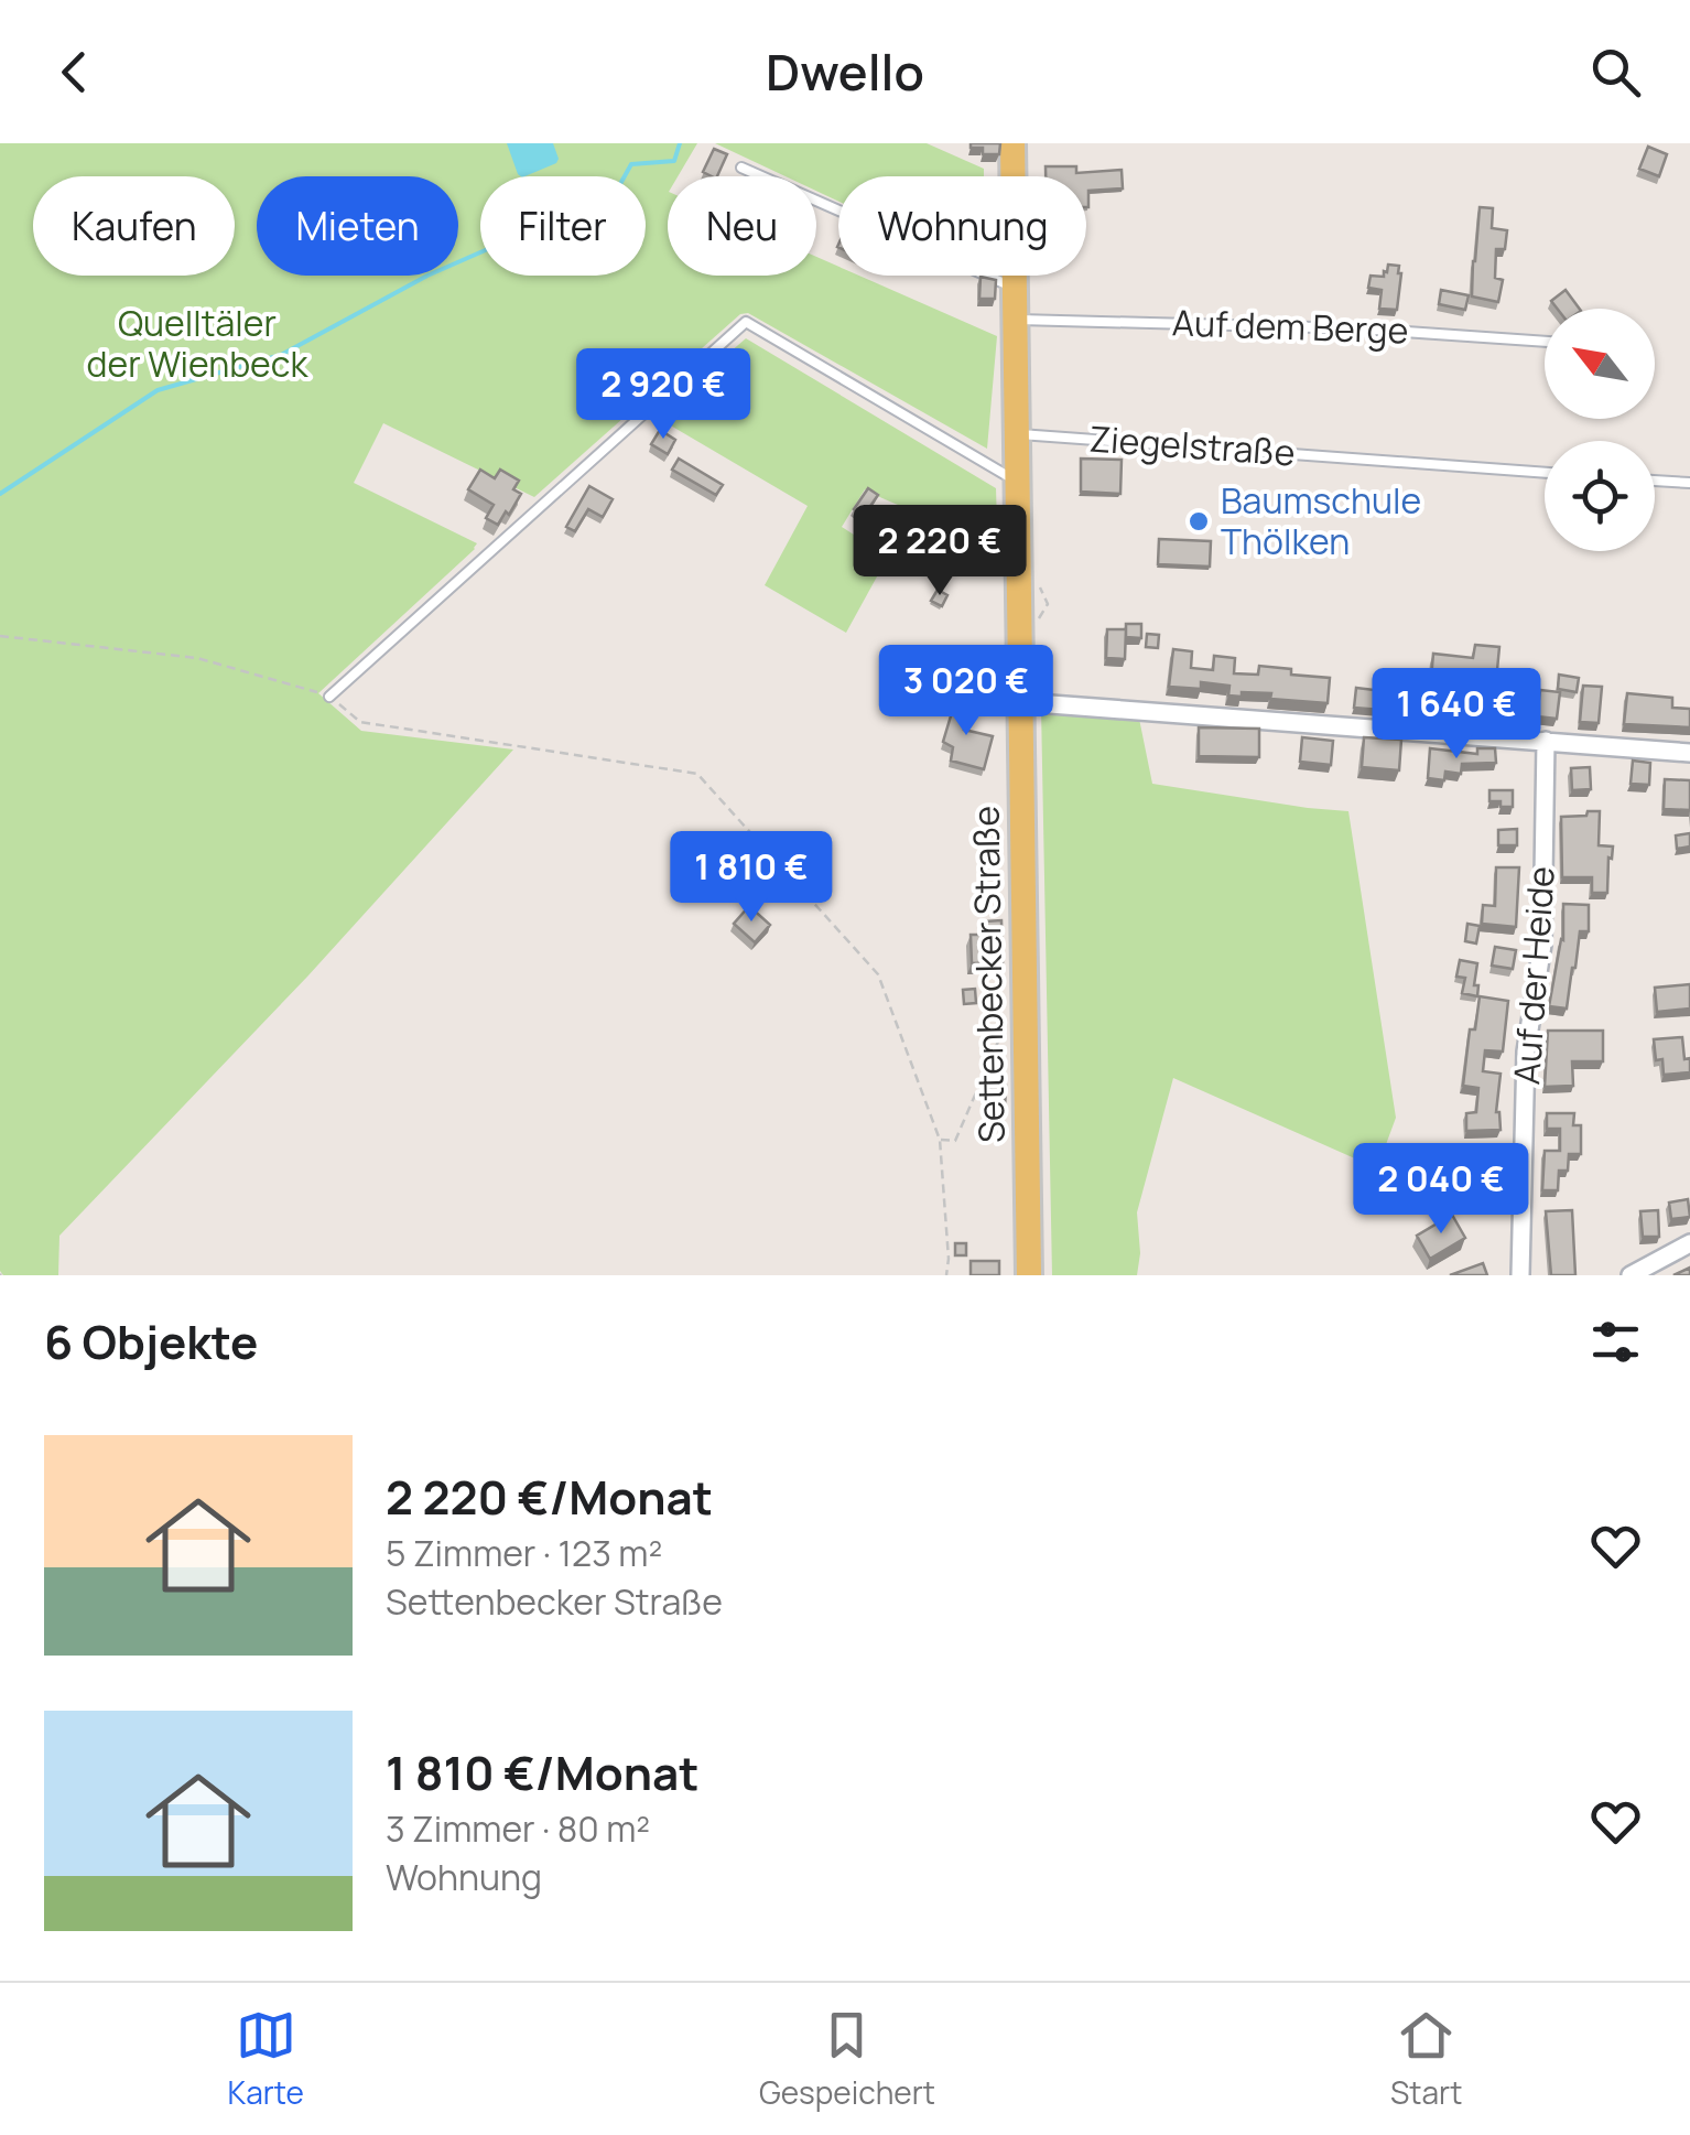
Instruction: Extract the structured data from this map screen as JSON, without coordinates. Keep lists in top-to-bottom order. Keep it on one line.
{"streets":{"main road":["Settenbecker Straße"],"street":["Auf der Heide"],"lane":["Auf dem Berge","Ziegelstraße"]},"crossings":[["Auf dem Berge","Settenbecker Straße"],["Ziegelstraße","Settenbecker Straße"]],"parks":["Quelltäler der Wienbeck"],"places":["Baumschule Thölken"],"north":"top left","page":{"header":"Dwello","chip":["Kaufen","Mieten","Filter","Neu","Wohnung"],"price":["2 920 €","2 220 €","3 020 €","1 640 €","1 810 €","2 040 €"],"heading":"6 Objekte","list":[{"name":"2 220 €/Monat","note":"5 Zimmer · 123 m² · Settenbecker Straße"},{"name":"1 810 €/Monat","note":"3 Zimmer · 80 m² · Wohnung"}],"tabs":["Karte","Gespeichert","Start"]}}
